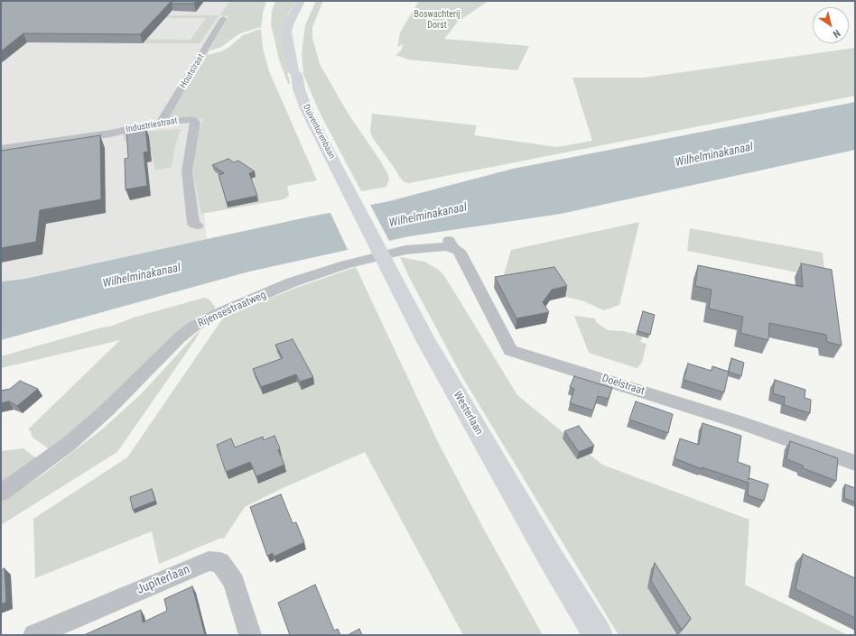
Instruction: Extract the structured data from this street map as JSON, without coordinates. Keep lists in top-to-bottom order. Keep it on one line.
{"streets":{"main road":["Duiventorenbaan","Westerlaan"],"street":["Houtstraat","Industriestraat","Rijensestraatweg","Doelstraat","Jupiterlaan"]},"crossings":[["Houtstraat","Industriestraat"],["Duiventorenbaan","Westerlaan"],["Rijensestraatweg","Doelstraat"]],"water":["Wilhelminakanaal"],"parks":["Boswachterij Dorst"],"north":"bottom right"}
